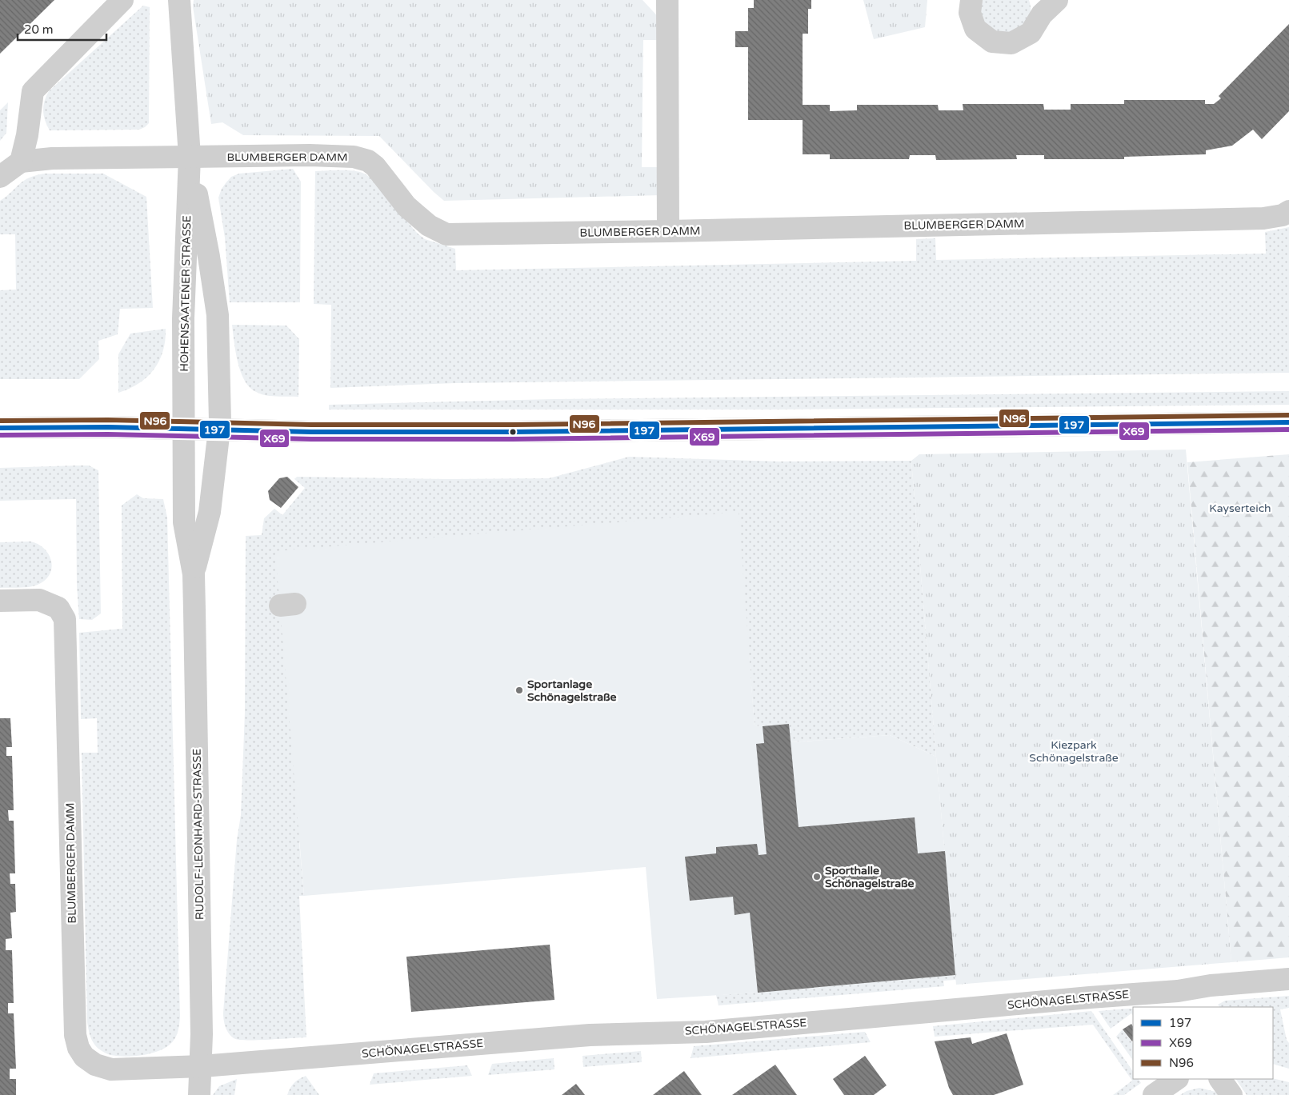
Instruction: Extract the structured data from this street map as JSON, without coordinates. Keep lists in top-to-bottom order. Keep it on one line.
{"streets":{"street":["BLUMBERGER DAMM","HOHENSAATENER STRASSE","RUDOLF-LEONHARD-STRASSE","SCHÖNAGELSTRASSE"]},"crossings":[["BLUMBERGER DAMM","HOHENSAATENER STRASSE"],["BLUMBERGER DAMM","RUDOLF-LEONHARD-STRASSE"],["BLUMBERGER DAMM","SCHÖNAGELSTRASSE"],["HOHENSAATENER STRASSE","RUDOLF-LEONHARD-STRASSE"],["RUDOLF-LEONHARD-STRASSE","SCHÖNAGELSTRASSE"]],"parks":["Kayserteich","Kiezpark Schönagelstraße"],"places":["Sportanlage Schönagelstraße","Sporthalle Schönagelstraße"],"lines":["transit line N96","transit line 197","transit line X69"],"legend":["197","X69","N96"],"scale_bar":"20 m"}
